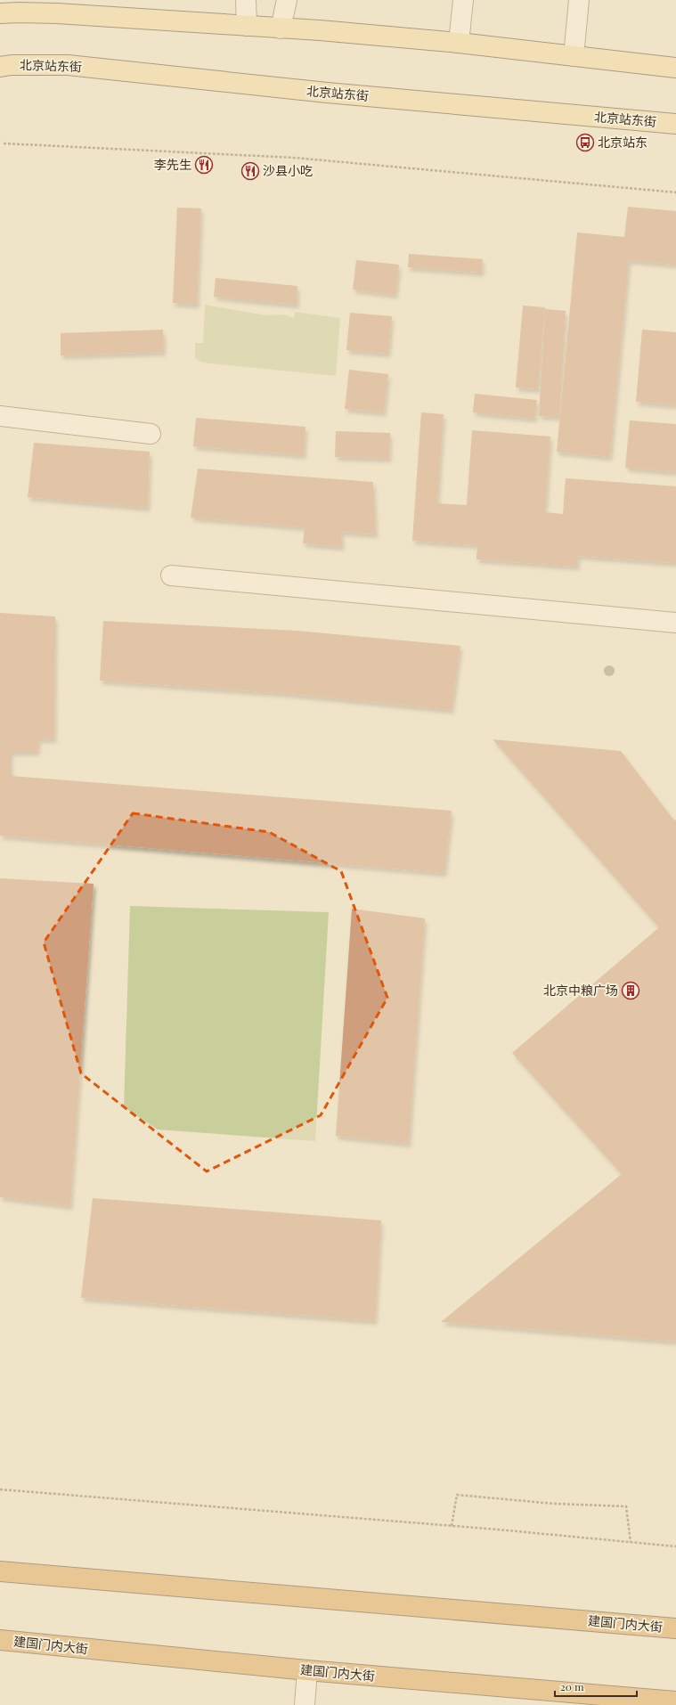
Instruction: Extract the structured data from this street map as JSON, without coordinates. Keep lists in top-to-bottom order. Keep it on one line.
{"streets":{"highway":["建国门内大街"],"main road":["北京站东街"]},"places":{"bus stop":["北京站东"],"restaurant":["李先生","沙县小吃"],"building":["北京中粮广场"]},"scale_bar":"20 m"}
